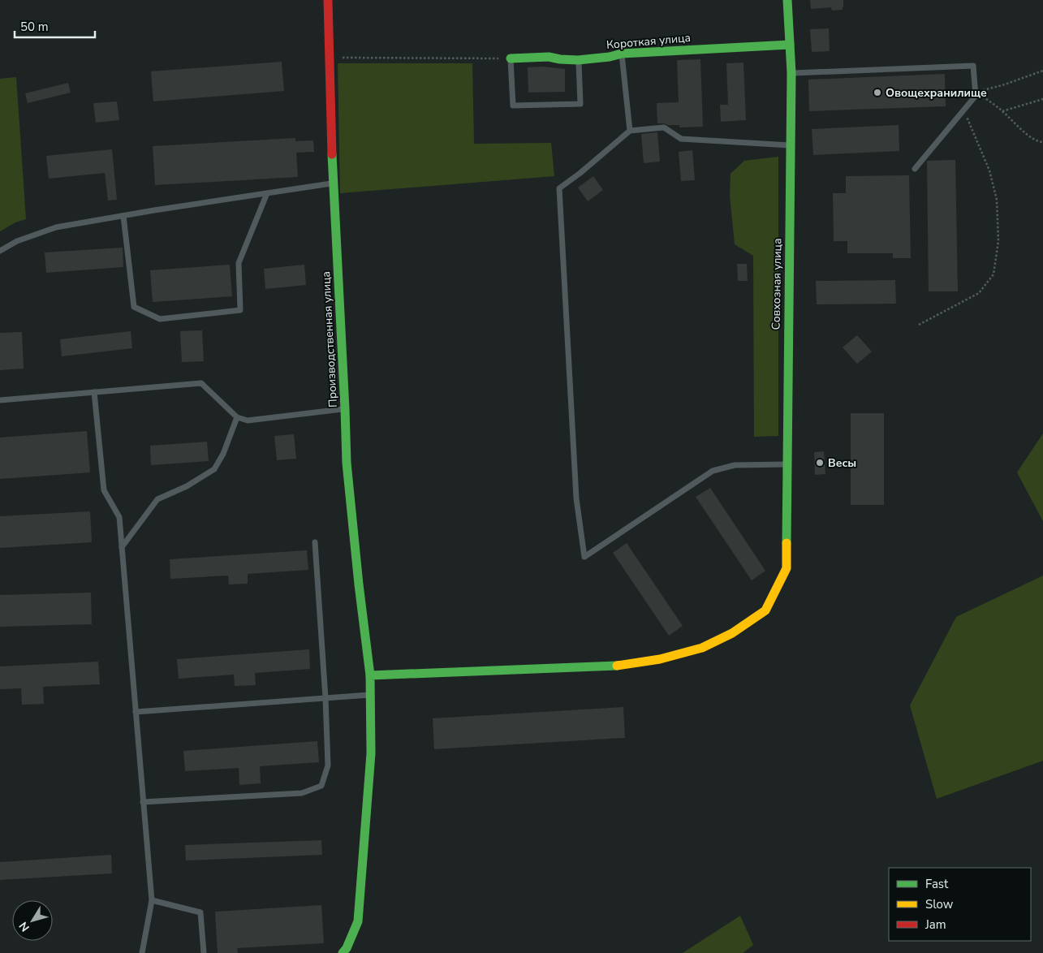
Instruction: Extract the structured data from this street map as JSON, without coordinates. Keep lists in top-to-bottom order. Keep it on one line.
{"streets":{"street":["Короткая улица","Совхозная улица","Производственная улица"]},"crossings":[["Короткая улица","Совхозная улица"],["Совхозная улица","Производственная улица"]],"places":["Овощехранилище","Весы"],"legend":["Fast","Slow","Jam"],"scale_bar":"50 m","north":"bottom left"}
